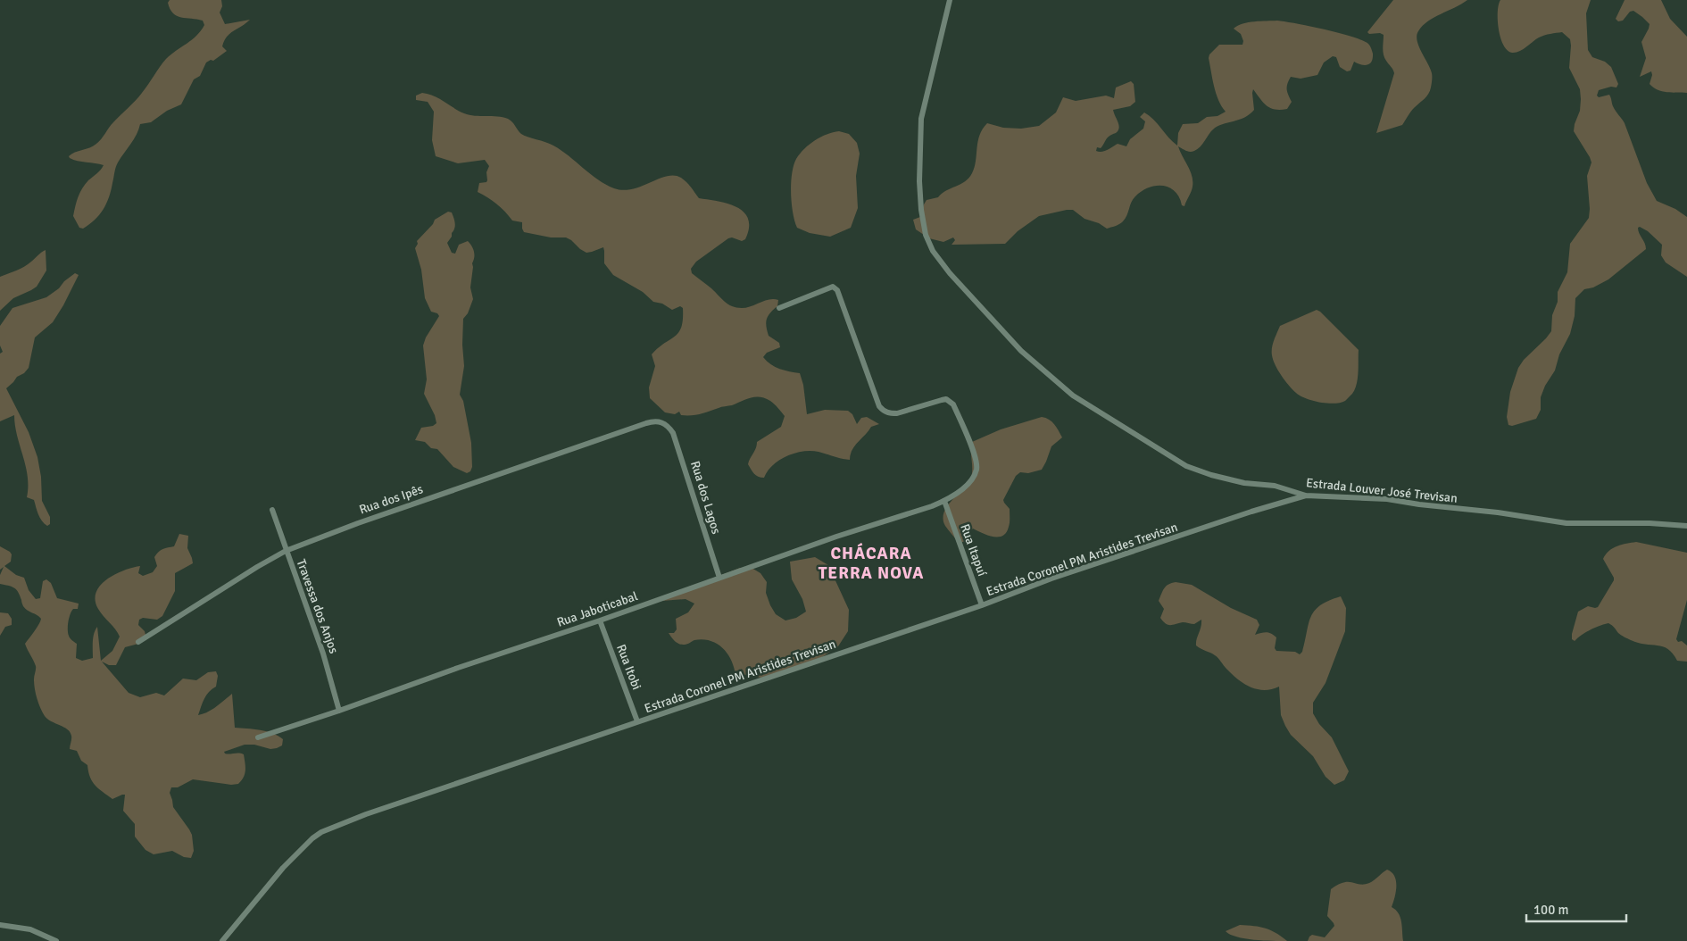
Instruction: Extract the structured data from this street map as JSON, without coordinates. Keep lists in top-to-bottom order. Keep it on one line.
{"streets":{"street":["Estrada Louver José Trevisan","Rua dos Lagos","Rua dos Ipês","Rua Itapuí","Estrada Coronel PM Aristides Trevisan","Travessa dos Anjos","Rua Jaboticabal","Rua Itobi"]},"crossings":[["Estrada Louver José Trevisan","Estrada Coronel PM Aristides Trevisan"],["Rua dos Lagos","Rua dos Ipês"],["Rua dos Lagos","Rua Jaboticabal"],["Rua dos Ipês","Travessa dos Anjos"],["Rua Itapuí","Estrada Coronel PM Aristides Trevisan"],["Rua Itapuí","Rua Jaboticabal"],["Estrada Coronel PM Aristides Trevisan","Rua Itobi"],["Travessa dos Anjos","Rua Jaboticabal"],["Rua Jaboticabal","Rua Itobi"]],"districts":["CHÁCARA TERRA NOVA"],"scale_bar":"100 m"}
